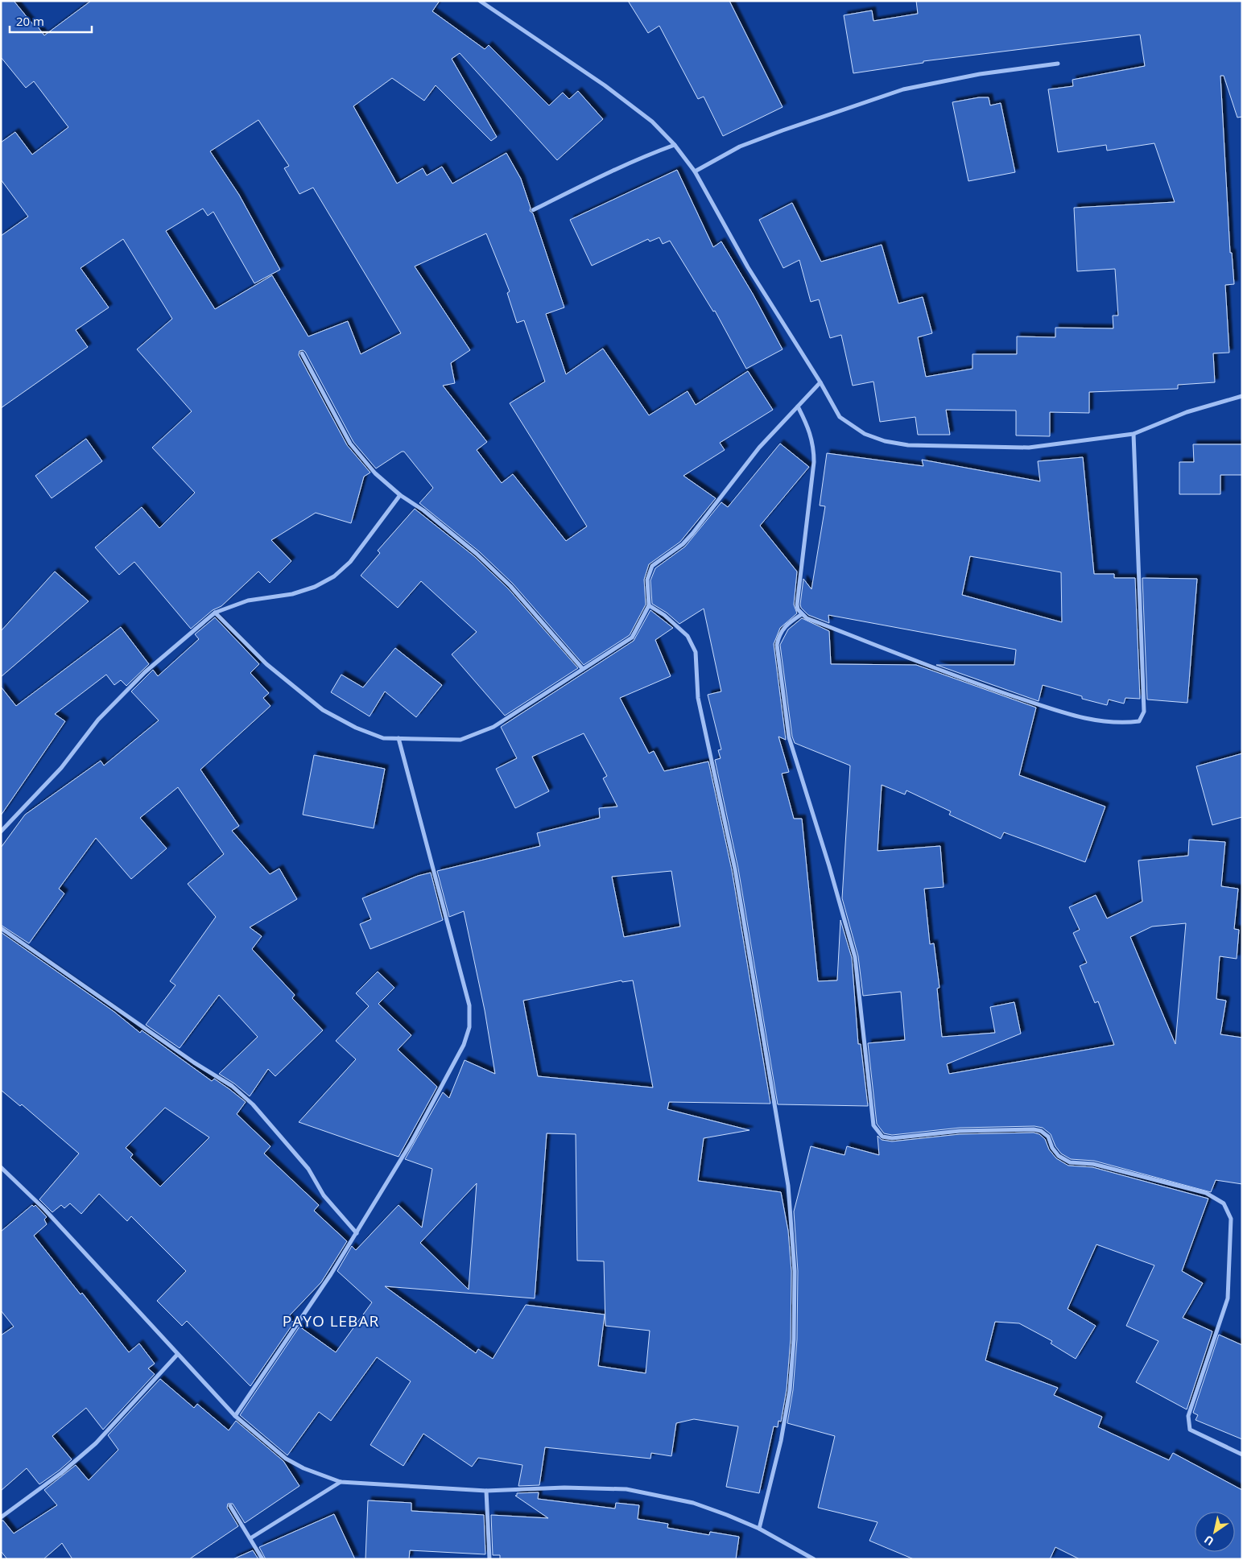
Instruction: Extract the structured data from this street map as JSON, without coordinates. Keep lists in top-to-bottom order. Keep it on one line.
{"districts":["PAYO LEBAR"],"scale_bar":"20 m","north":"bottom left"}
